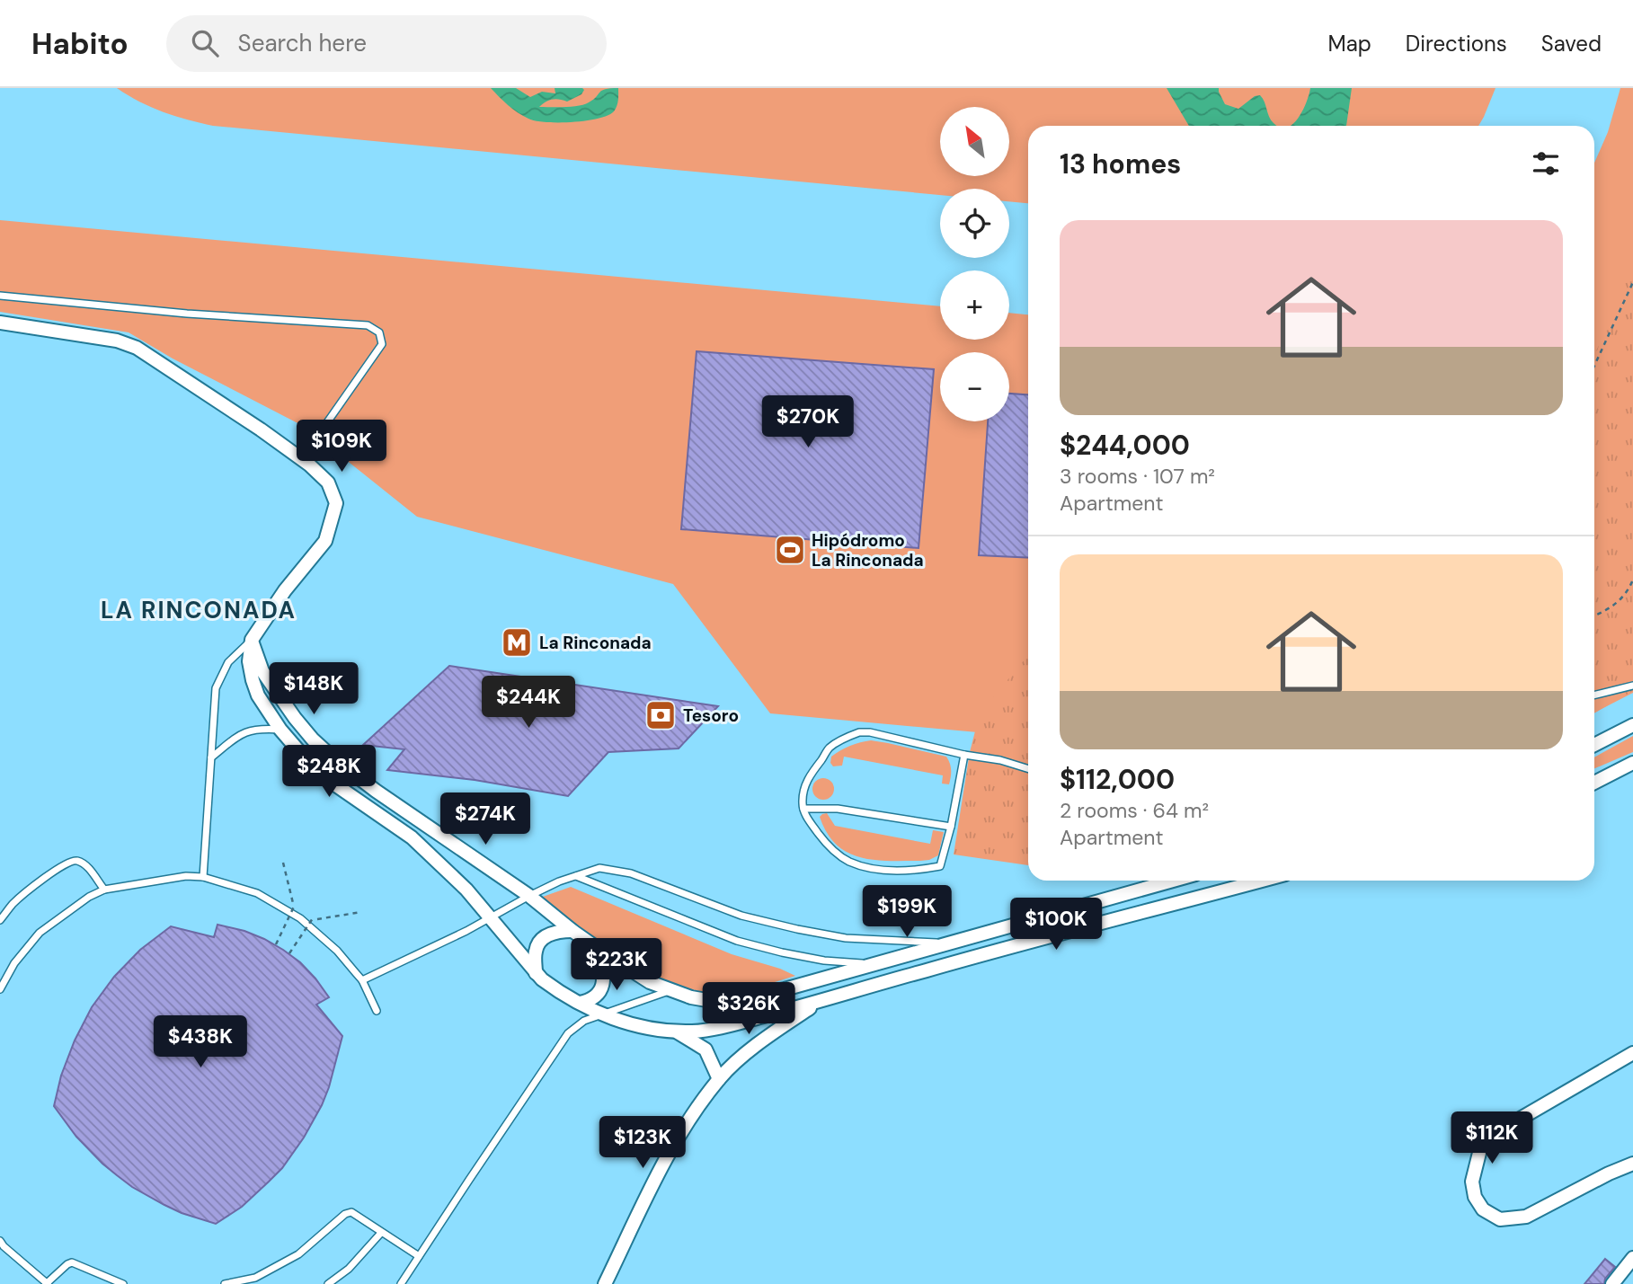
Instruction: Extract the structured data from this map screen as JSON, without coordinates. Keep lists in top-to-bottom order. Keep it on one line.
{"districts":["LA RINCONADA"],"places":{"sports":["Hipódromo La Rinconada"],"metro station":["La Rinconada"],"bank":["Tesoro"]},"north":"top left","page":{"header":"Habito","search":"Search here","nav":["Map","Directions","Saved"],"map_buttons":["+","−"],"heading":"13 homes","list":[{"name":"$244,000","note":"3 rooms · 107 m² · Apartment"},{"name":"$112,000","note":"2 rooms · 64 m² · Apartment"}],"price":["$270K","$109K","$148K","$244K","$248K","$274K","$199K","$100K","$223K","$326K","$438K","$112K","$123K"]}}
